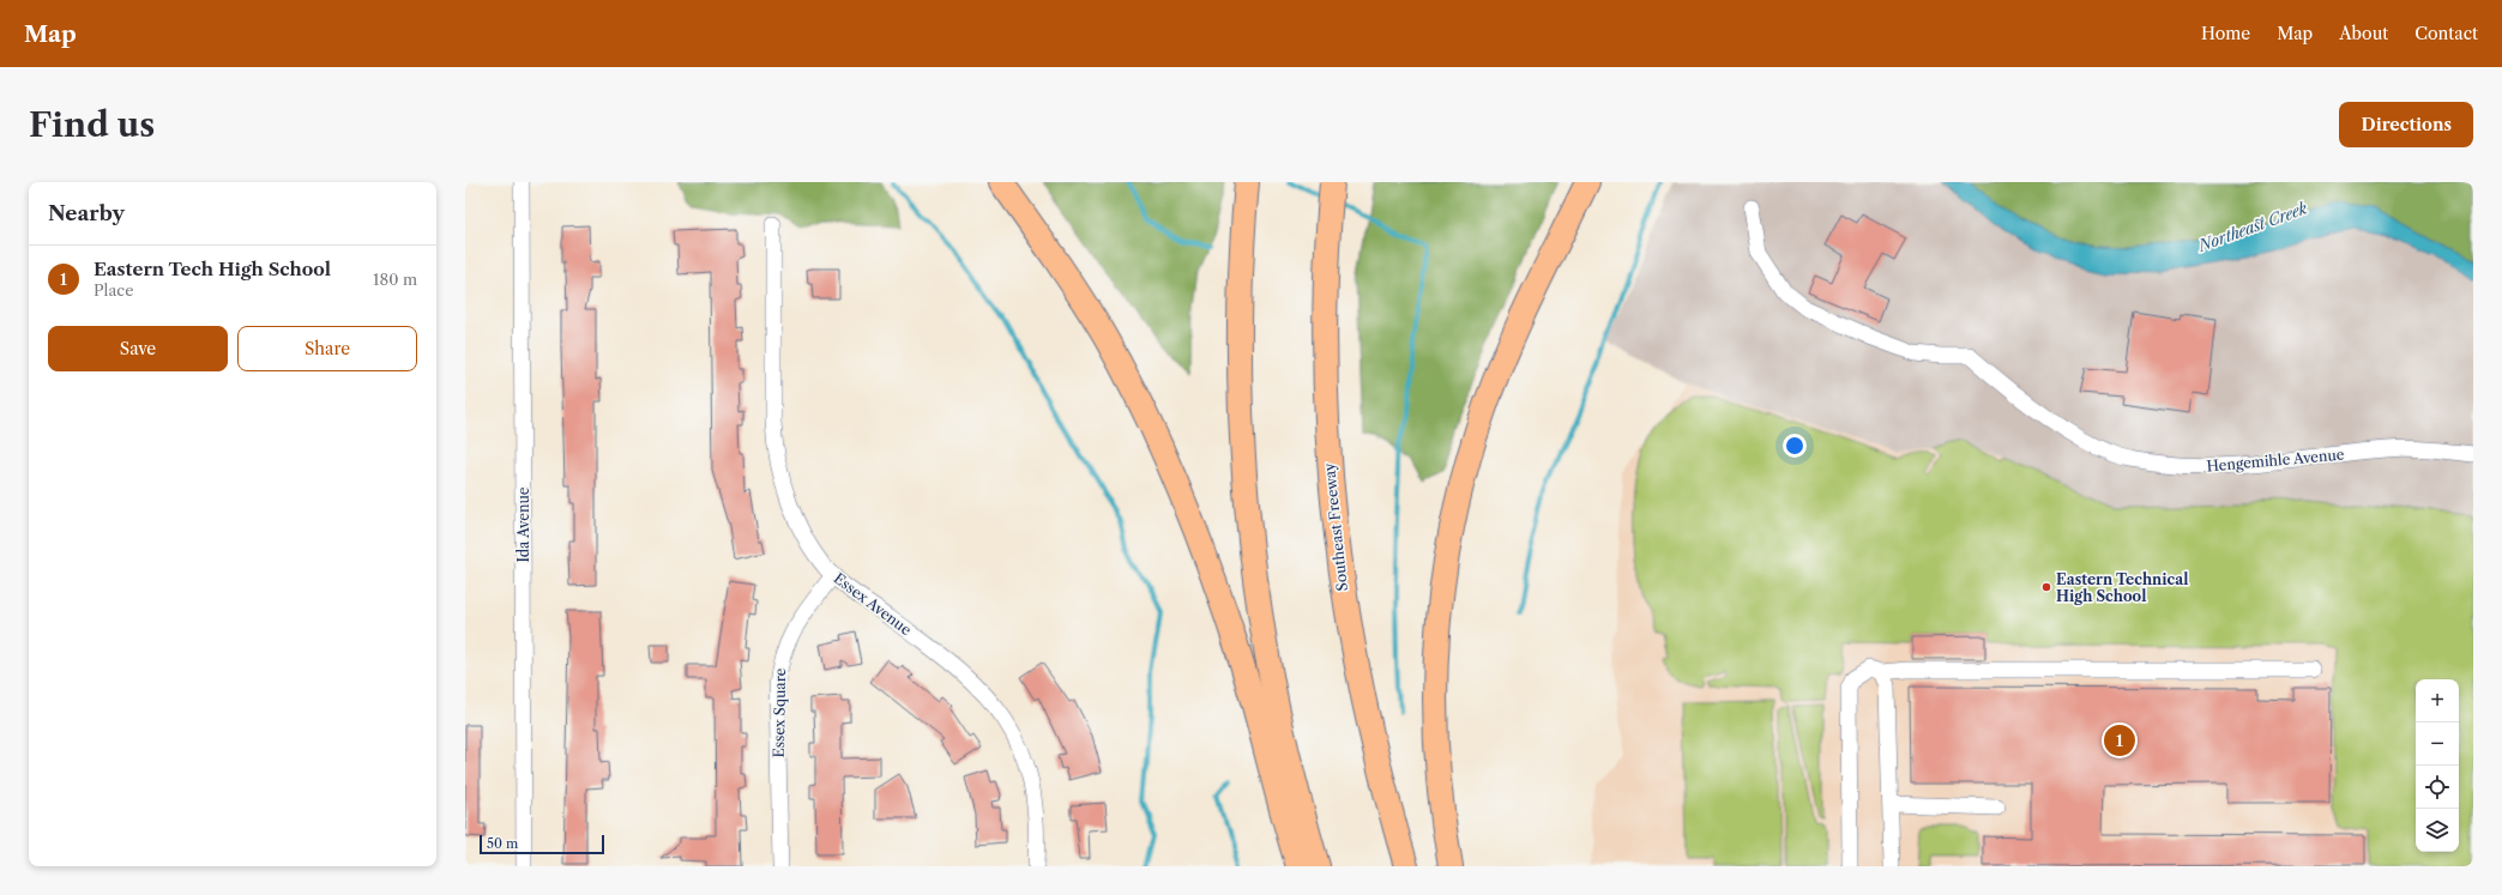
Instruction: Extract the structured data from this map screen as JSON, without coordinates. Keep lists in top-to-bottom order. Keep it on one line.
{"streets":{"highway":["Southeast Freeway"],"street":["Hengemihle Avenue","Ida Avenue","Essex Avenue","Essex Square"]},"crossings":[["Essex Avenue","Essex Square"]],"water":["Northeast Creek"],"places":["Eastern Technical High School"],"scale_bar":"50 m","page":{"header":"Map","nav":["Home","Map","About","Contact"],"buttons":["Directions",["Save","Share"]],"title":"Find us","heading":"Nearby","list":[{"mark":"1","name":"Eastern Tech High School","note":"Place","value":"180 m"}],"map_buttons":["+","−"],"pins":"1","scale":"50 m"}}
